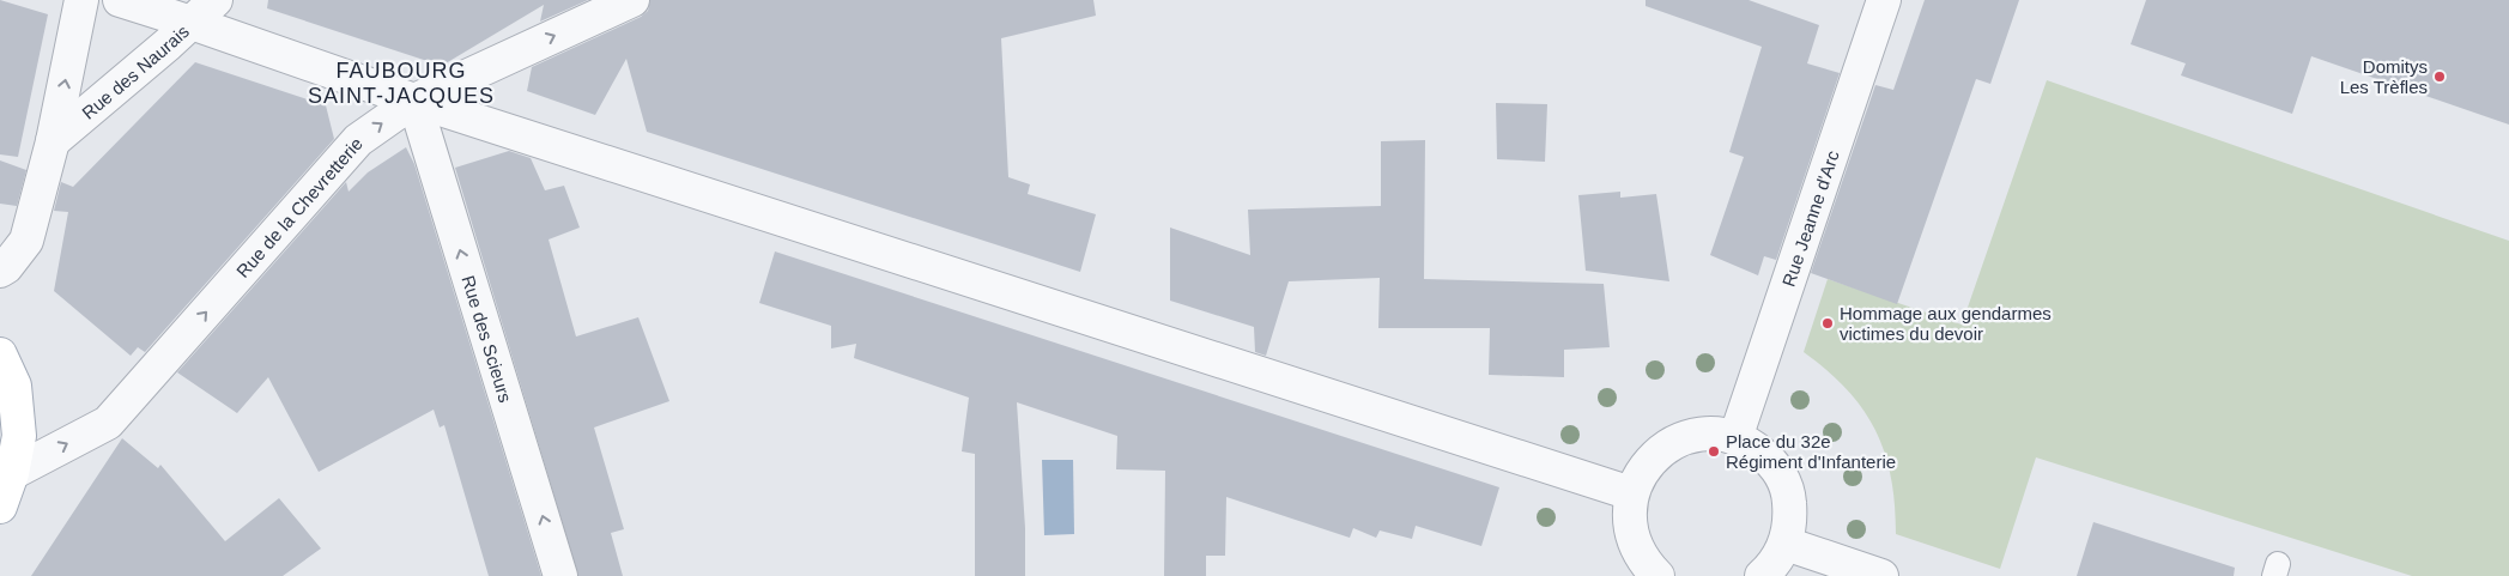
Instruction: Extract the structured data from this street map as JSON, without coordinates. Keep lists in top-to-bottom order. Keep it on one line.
{"streets":{"street":["Rue des Naurais","Rue de la Chevretterie","Rue Jeanne d'Arc","Rue des Scieurs"]},"crossings":[["Rue de la Chevretterie","Rue des Scieurs"]],"one_way":["Rue de la Chevretterie","Rue des Scieurs"],"districts":["FAUBOURG SAINT-JACQUES"],"places":["Domitys Les Trèfles","Hommage aux gendarmes victimes du devoir","Place du 32e Régiment d'Infanterie"]}
